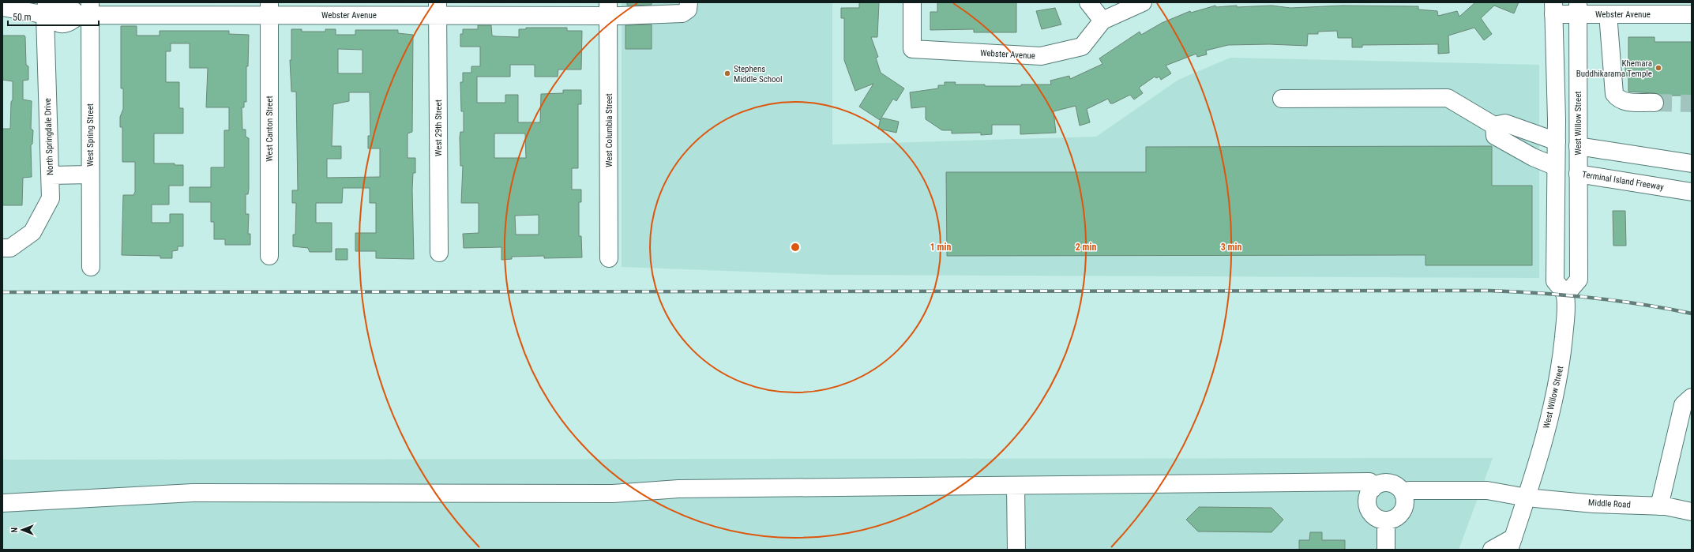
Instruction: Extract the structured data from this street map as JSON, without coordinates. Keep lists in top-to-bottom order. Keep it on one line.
{"streets":{"main road":["Webster Avenue","West Willow Street","West 29th Street","West Canton Street","West Columbia Street","West Spring Street","North Springdale Drive","Terminal Island Freeway","Middle Road"]},"crossings":[["Webster Avenue","West Willow Street"],["Webster Avenue","West 29th Street"],["Webster Avenue","West Canton Street"],["Webster Avenue","West Columbia Street"],["Webster Avenue","West Spring Street"],["West Willow Street","Terminal Island Freeway"],["West Willow Street","Middle Road"]],"places":["Khemara Buddhikarama Temple","Stephens Middle School"],"scale_bar":"50 m","north":"left","rings":["1 min","2 min","3 min"]}
